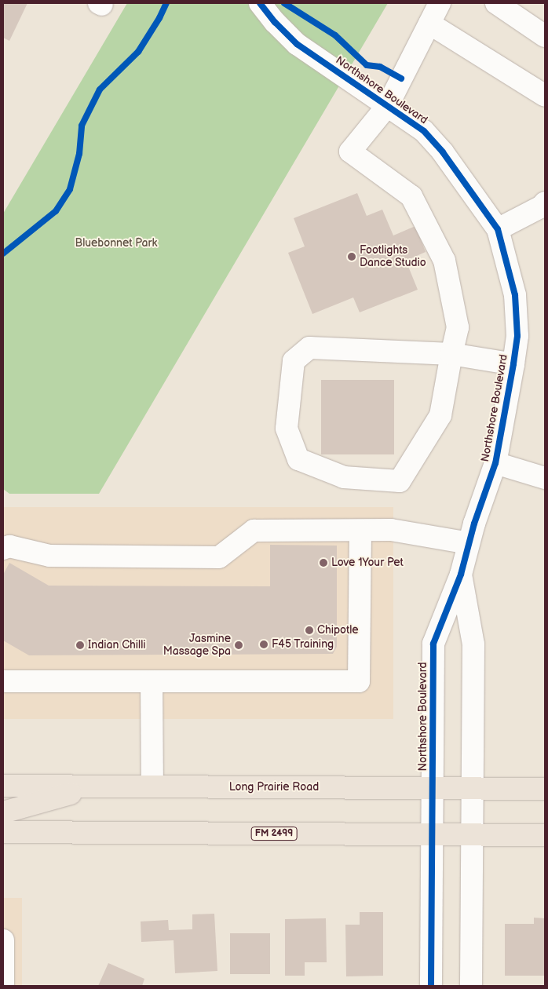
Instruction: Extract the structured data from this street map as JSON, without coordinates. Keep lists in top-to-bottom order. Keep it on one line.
{"streets":{"main road":["Long Prairie Road","FM 2499"],"street":["Northshore Boulevard"]},"crossings":[["Northshore Boulevard","Long Prairie Road"],["Northshore Boulevard","FM 2499"]],"parks":["Bluebonnet Park"],"places":["Footlights Dance Studio","Love 1Your Pet","Chipotle","F45 Training","Indian Chilli","Jasmine Massage Spa"]}
